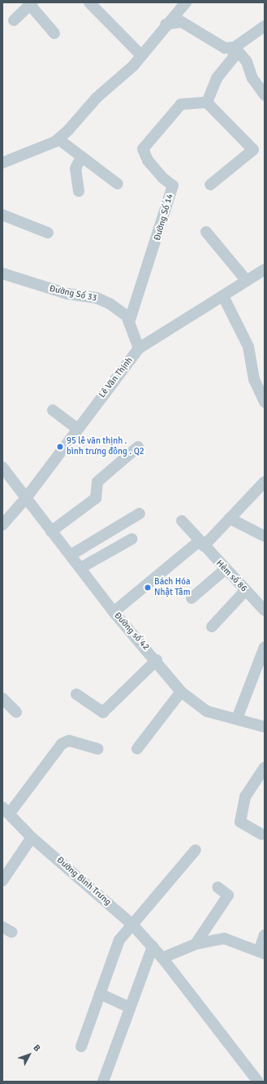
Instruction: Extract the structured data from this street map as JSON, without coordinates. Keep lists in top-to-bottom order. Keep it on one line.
{"streets":{"street":["Đường Số 14","Đường Số 33","Lê Văn Thịnh","Hẻm số 86","Đường số 42","Đường Bình Trưng"]},"crossings":[["Đường Số 14","Đường Số 33"],["Đường Số 33","Lê Văn Thịnh"],["Lê Văn Thịnh","Đường số 42"]],"places":["95 lê văn thịnh . bình trưng đông . Q2","Bách Hóa Nhật Tâm"],"north":"top right"}
